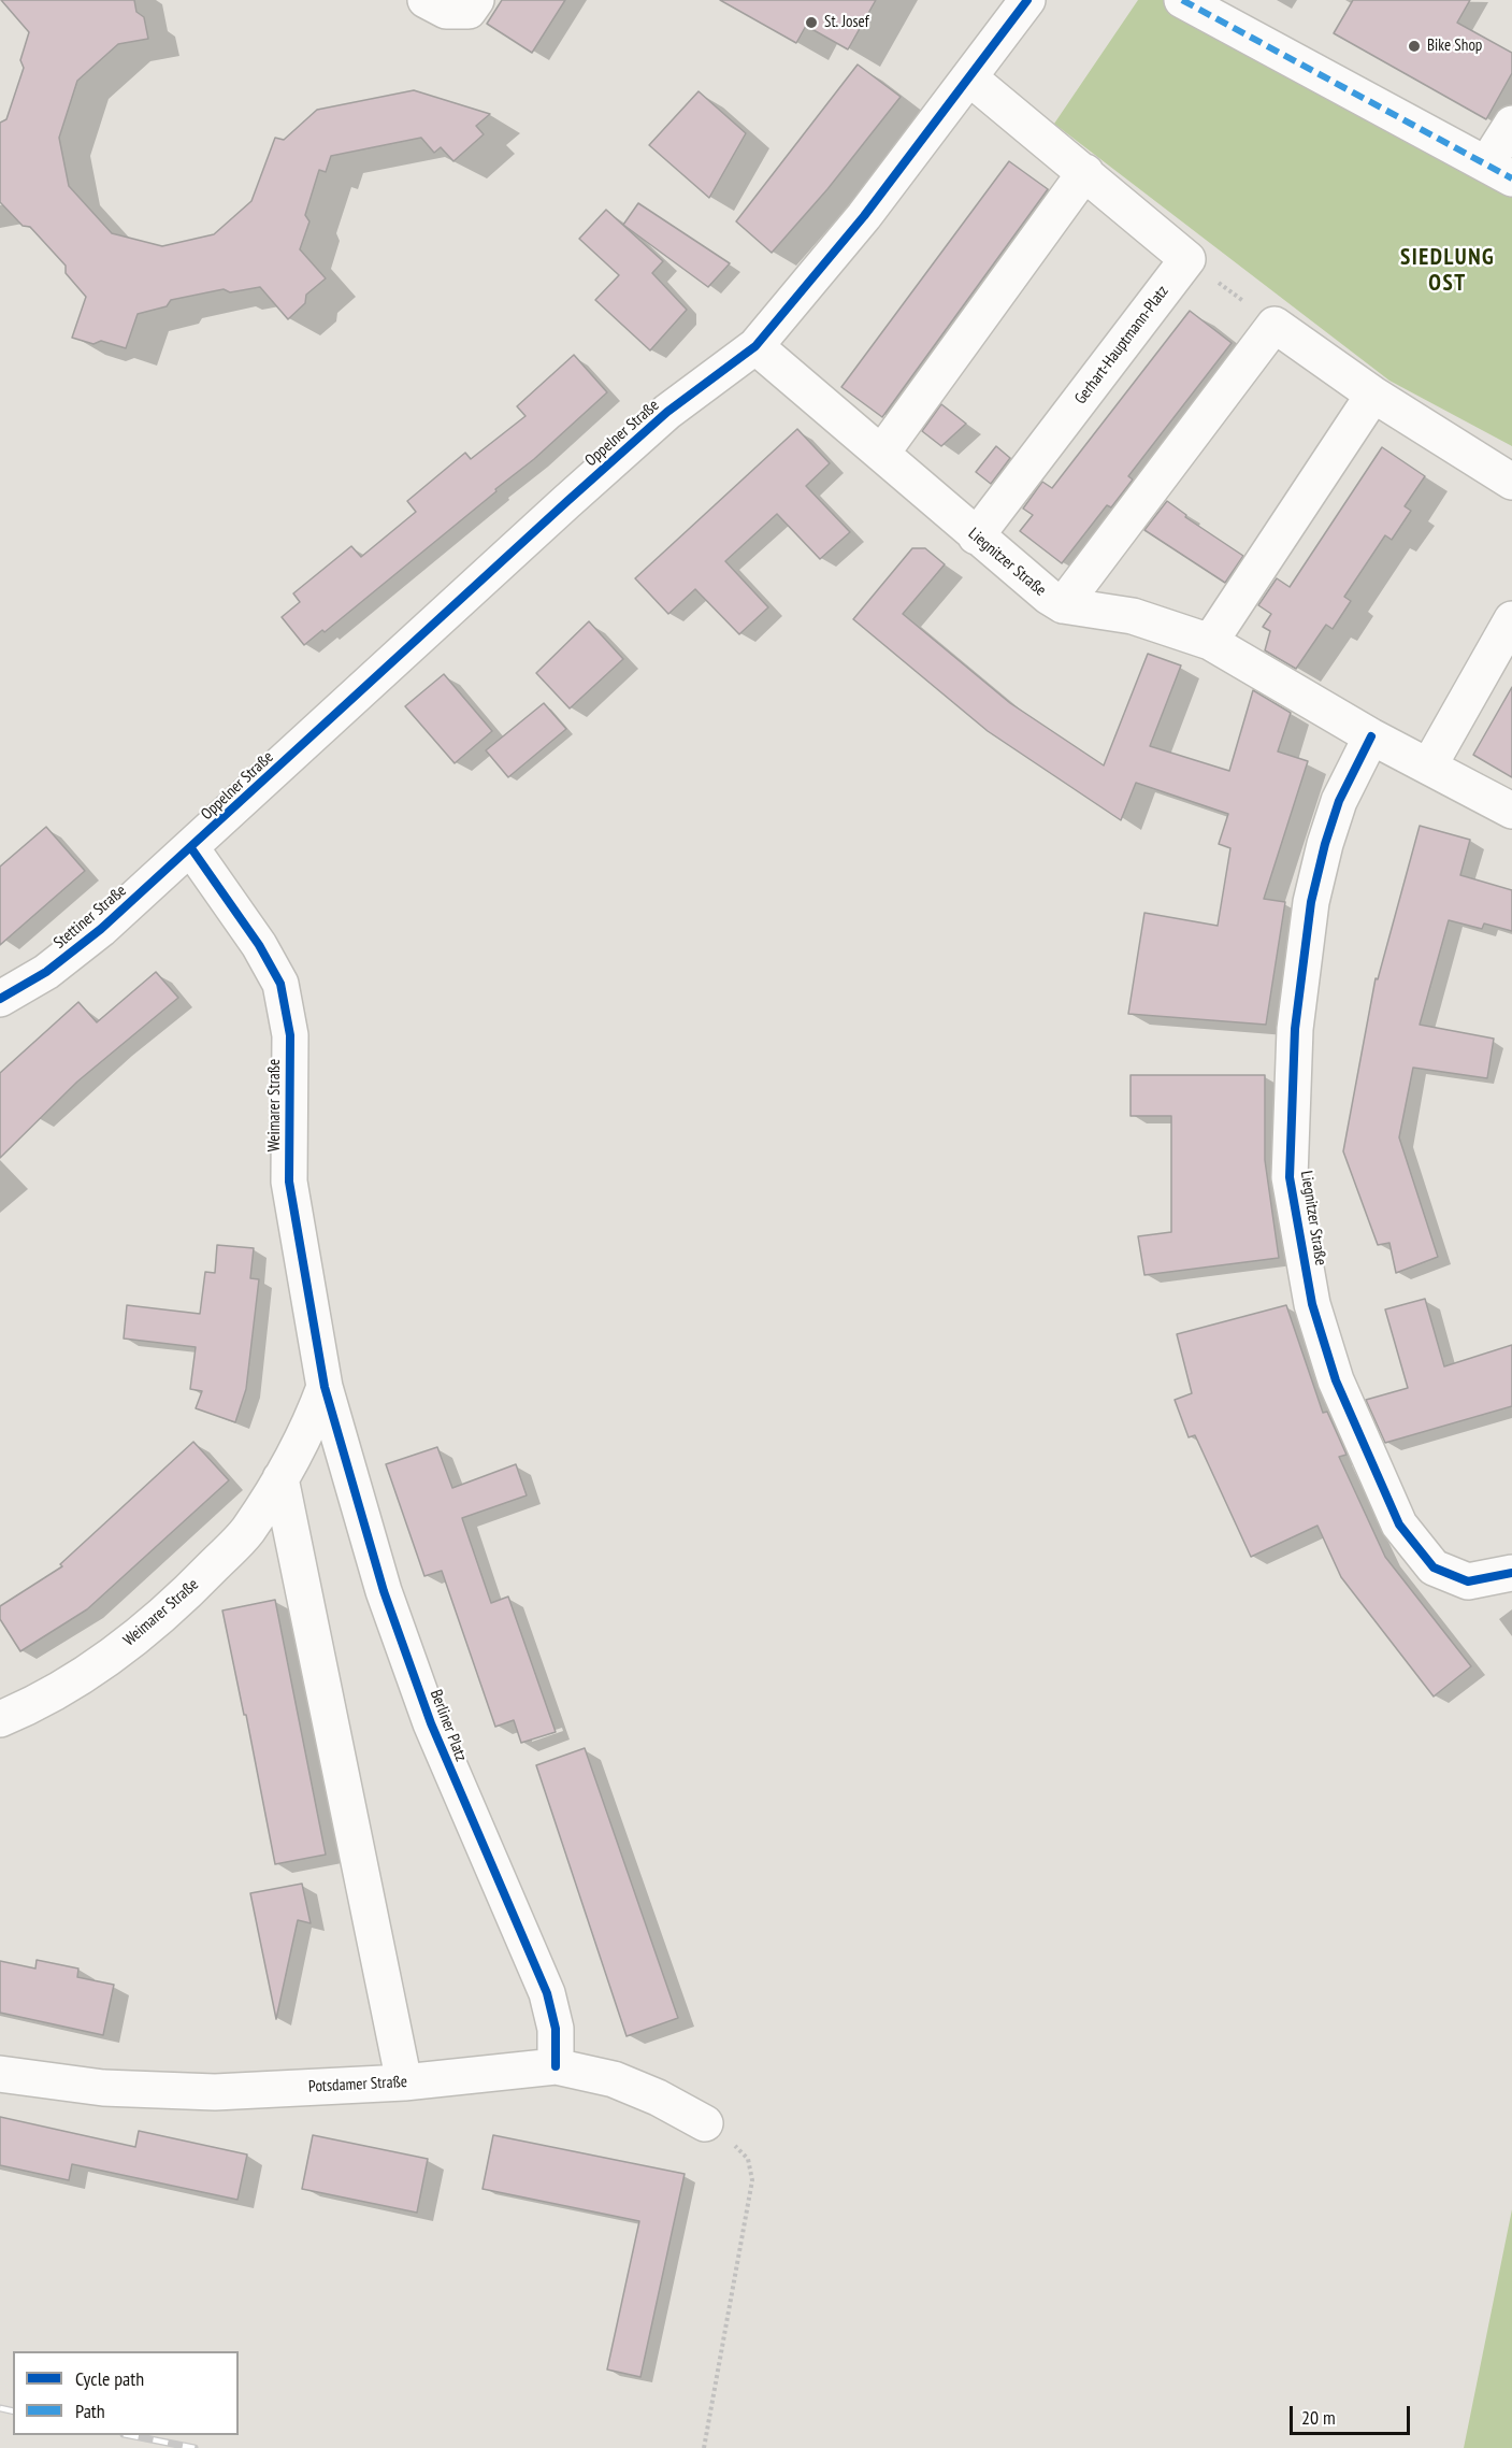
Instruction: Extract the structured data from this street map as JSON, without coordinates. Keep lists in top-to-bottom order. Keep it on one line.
{"streets":{"street":["Gerhart-Hauptmann-Platz","Oppelner Straße","Liegnitzer Straße","Stettiner Straße","Weimarer Straße","Berliner Platz","Potsdamer Straße"]},"crossings":[["Gerhart-Hauptmann-Platz","Liegnitzer Straße"],["Oppelner Straße","Liegnitzer Straße"],["Oppelner Straße","Stettiner Straße"],["Oppelner Straße","Weimarer Straße"],["Stettiner Straße","Weimarer Straße"],["Weimarer Straße","Berliner Platz"],["Berliner Platz","Potsdamer Straße"]],"districts":["SIEDLUNG OST"],"places":["St. Josef","Bike Shop"],"legend":["Cycle path","Path"],"scale_bar":"20 m"}
